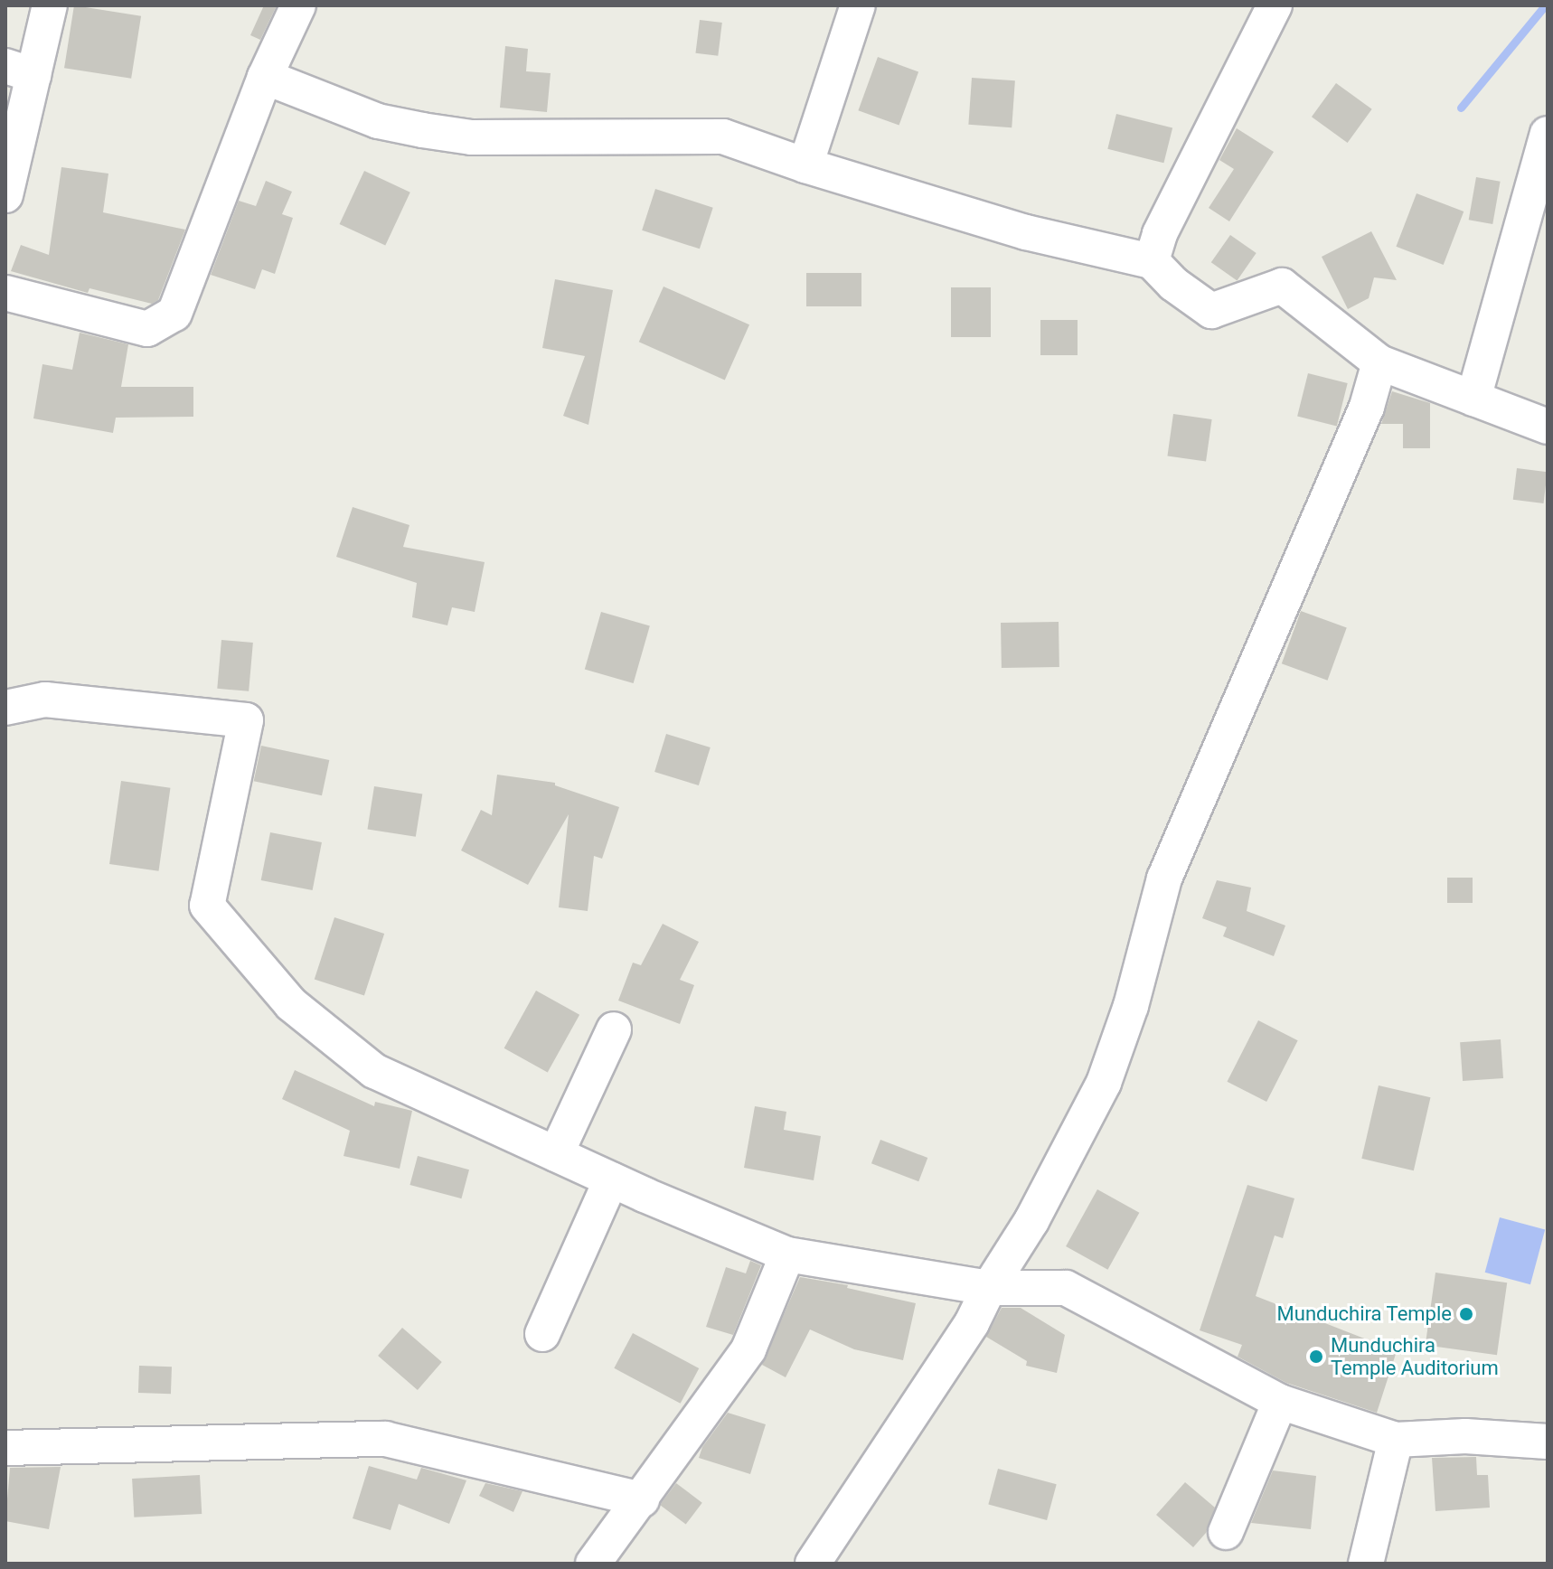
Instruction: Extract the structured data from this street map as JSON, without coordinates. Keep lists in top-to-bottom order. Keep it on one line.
{"places":["Munduchira Temple","Munduchira Temple Auditorium"]}
